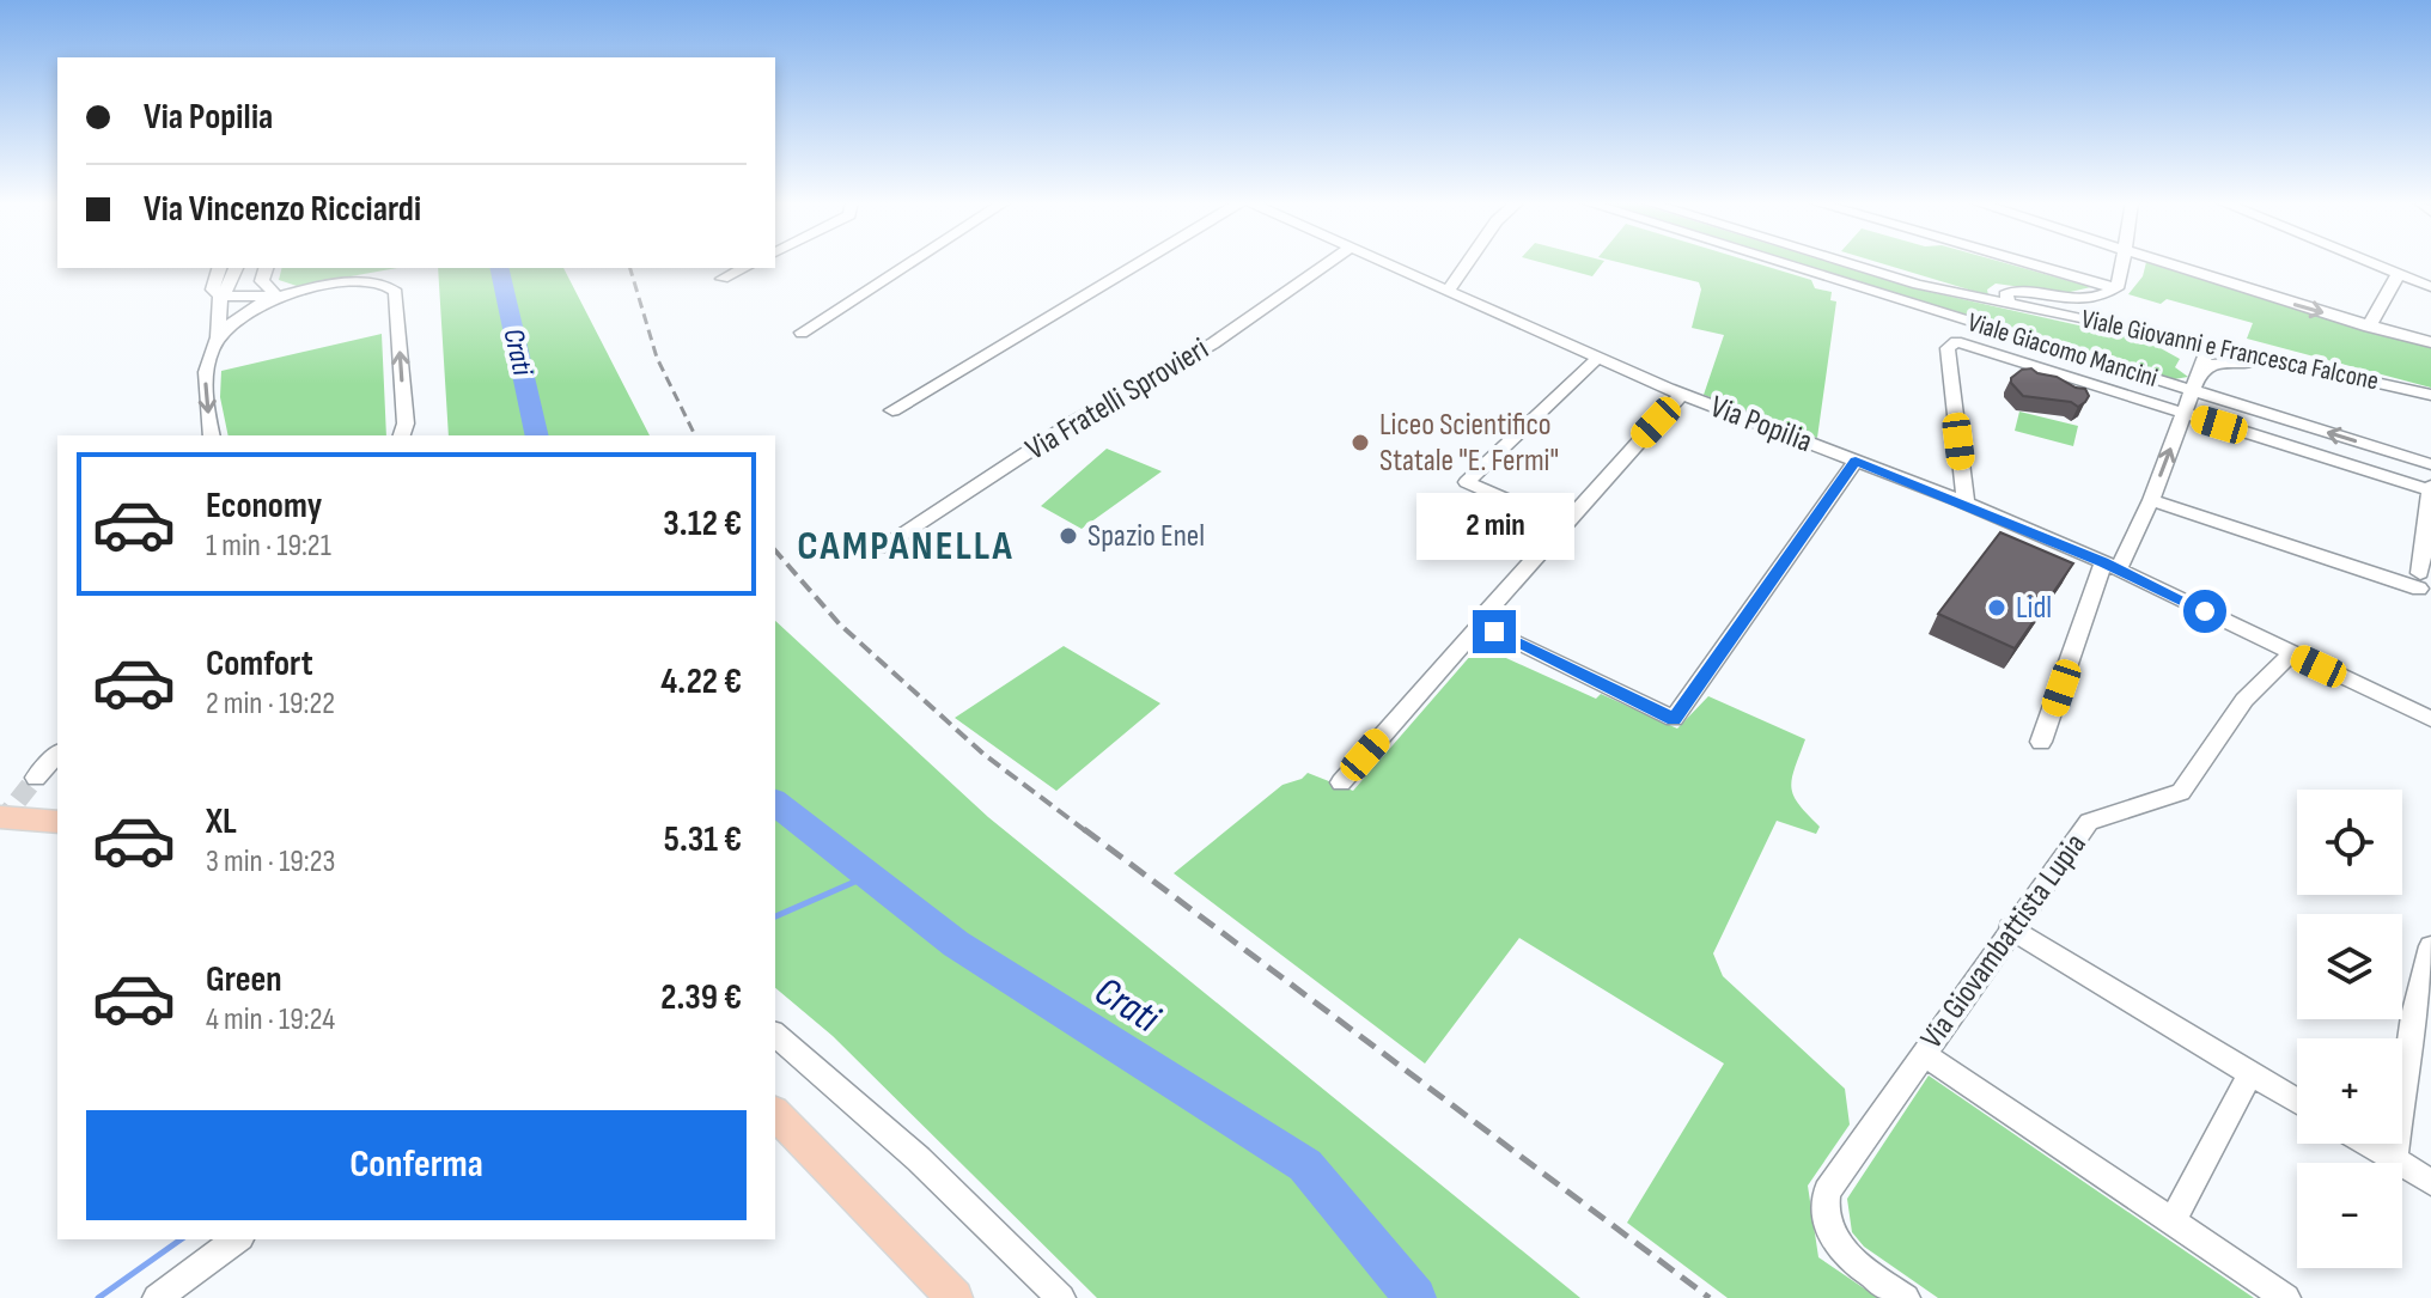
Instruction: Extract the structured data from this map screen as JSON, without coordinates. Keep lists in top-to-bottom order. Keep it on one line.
{"streets":{"street":["Viale Giacomo Mancini","Viale Giovanni e Francesca Falcone","Via Fratelli Sprovieri","Via Popilia","Via Giovambattista Lupia"]},"crossings":[["Via Popilia","Via Giovambattista Lupia"]],"districts":["CAMPANELLA"],"water":["Crati"],"places":["Liceo Scientifico Statale \"E. Fermi\"","Spazio Enel","Lidl"],"page":{"banner":["Via Popilia","Via Vincenzo Ricciardi"],"list":[{"name":"Economy","note":"1 min · 19:21","value":"3.12 €"},{"name":"Comfort","note":"2 min · 19:22","value":"4.22 €"},{"name":"XL","note":"3 min · 19:23","value":"5.31 €"},{"name":"Green","note":"4 min · 19:24","value":"2.39 €"}],"bubble":"2 min","map_buttons":["+","−"],"buttons":"Conferma"}}
